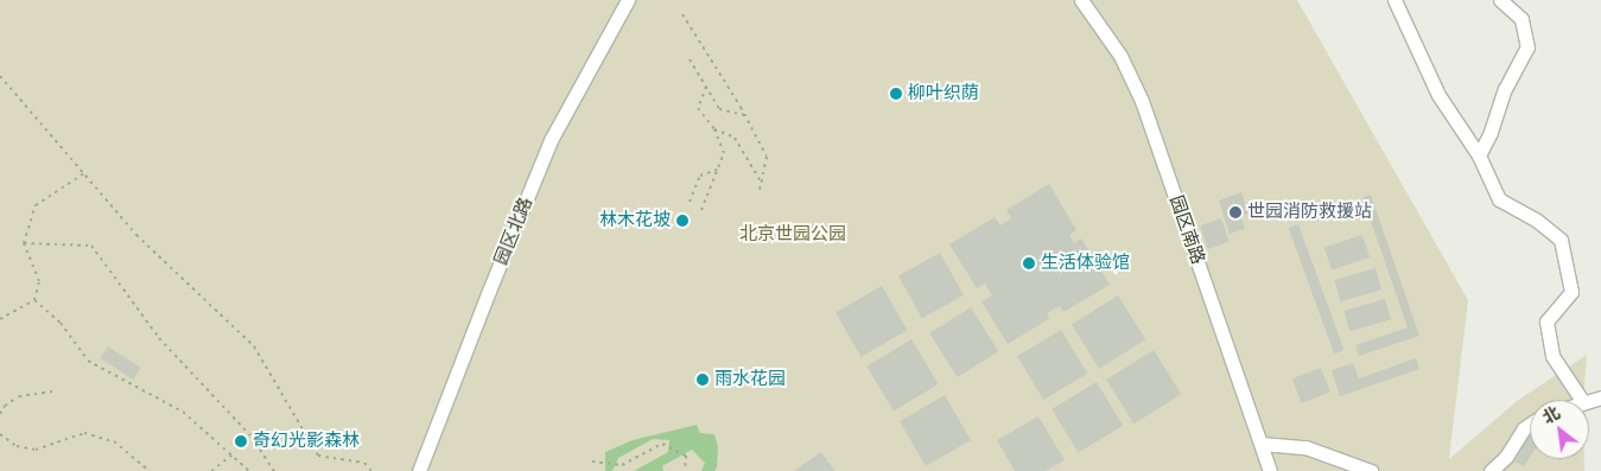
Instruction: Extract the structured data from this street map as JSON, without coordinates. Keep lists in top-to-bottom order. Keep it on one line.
{"streets":{"street":["园区南路","园区北路"]},"parks":["北京世园公园"],"places":["柳叶织荫","世园消防救援站","林木花坡","生活体验馆","雨水花园","奇幻光影森林"],"north":"top left"}
